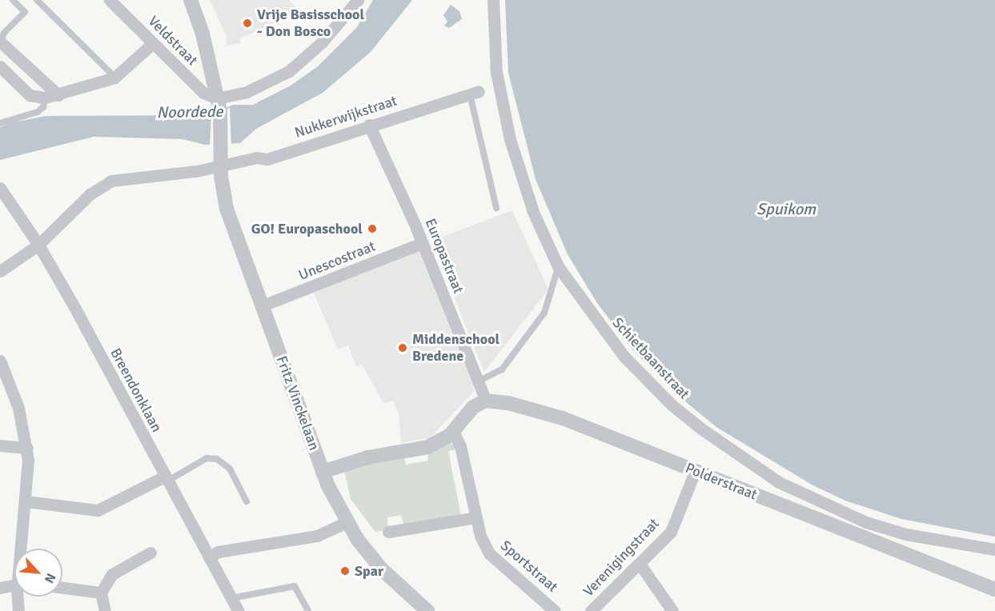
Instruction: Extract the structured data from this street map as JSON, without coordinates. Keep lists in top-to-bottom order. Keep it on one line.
{"streets":{"street":["Veldstraat","Nukkerwijkstraat","Europastraat","Unescostraat","Schietbaanstraat","Breendonklaan","Fritz Vinckelaan","Polderstraat","Verenigingstraat","Sportstraat"]},"crossings":[["Veldstraat","Fritz Vinckelaan"],["Nukkerwijkstraat","Europastraat"],["Nukkerwijkstraat","Breendonklaan"],["Nukkerwijkstraat","Fritz Vinckelaan"],["Europastraat","Unescostraat"],["Europastraat","Polderstraat"],["Unescostraat","Fritz Vinckelaan"],["Polderstraat","Verenigingstraat"]],"water":["Noordede","Spuikom"],"places":["Vrije Basisschool - Don Bosco","GO! Europaschool","Middenschool Bredene","Spar"],"north":"bottom right"}
